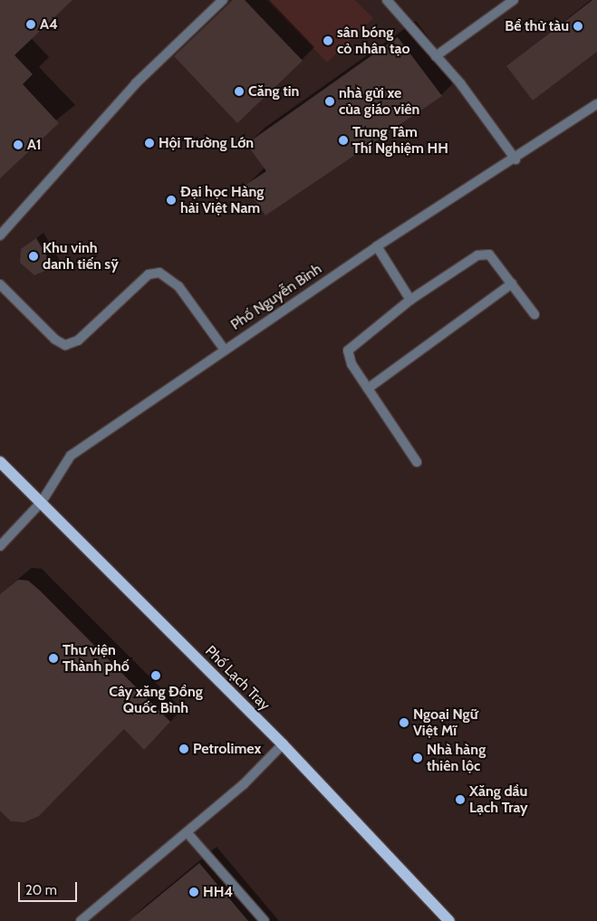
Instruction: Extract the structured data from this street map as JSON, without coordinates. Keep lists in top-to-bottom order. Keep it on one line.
{"streets":{"main road":["Phố Lạch Tray"],"street":["Phố Nguyễn Bình"]},"crossings":[["Phố Nguyễn Bình","Phố Lạch Tray"]],"places":["A4","Bể thử tàu","sân bóng cỏ nhân tạo","Căng tin","nhà gửi xe của giáo viên","Trung Tâm Thí Nghiệm HH","Hội Trường Lớn","A1","Đại học Hàng hải Việt Nam","Khu vinh danh tiến sỹ","Thư viện Thành phố","Cây xăng Đổng Quốc Bình","Ngoại Ngữ Việt Mĩ","Petrolimex","Nhà hàng thiên lộc","Xăng dầu Lạch Tray","HH4"],"scale_bar":"20 m"}
